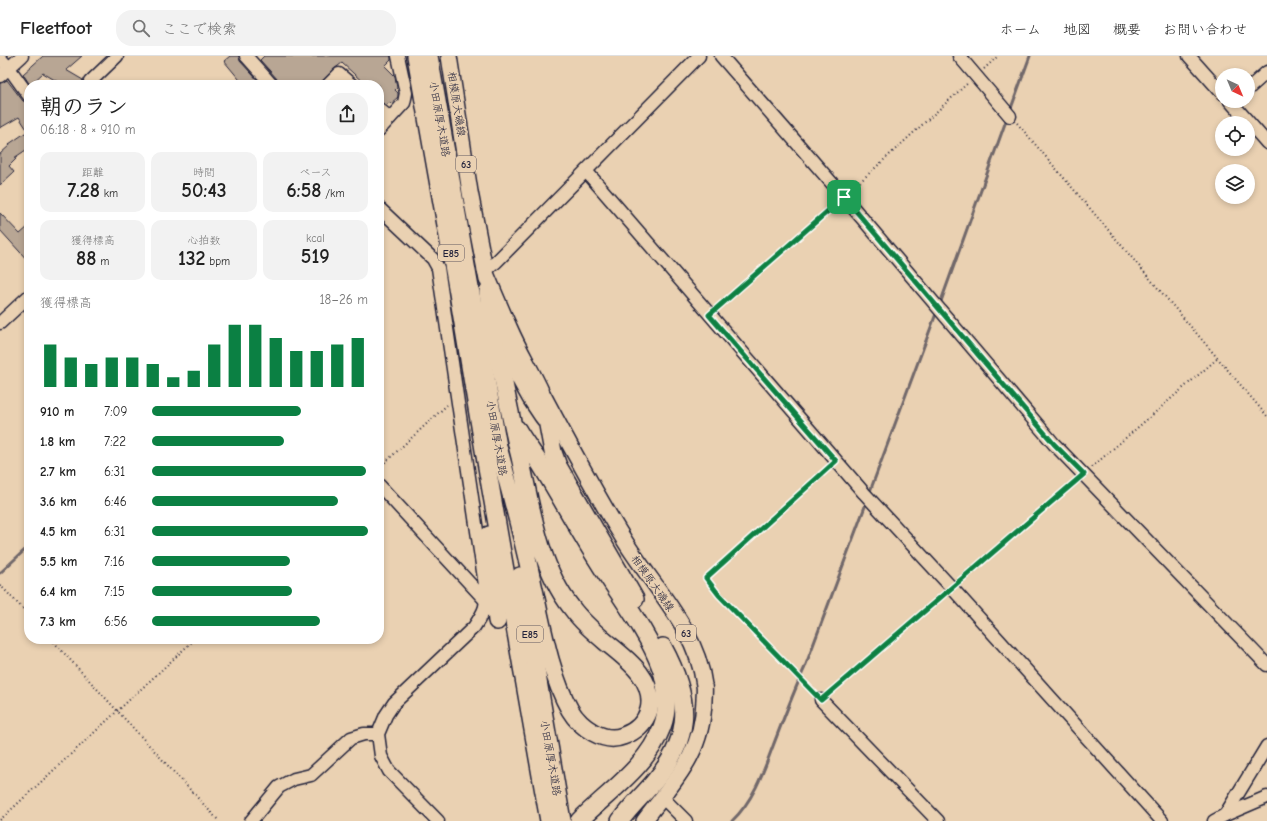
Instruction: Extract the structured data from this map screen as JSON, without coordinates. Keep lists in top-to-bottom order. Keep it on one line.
{"streets":{"highway":["小田原厚木道路","E85"],"main road":["相模原大磯線","63"]},"crossings":[["相模原大磯線","63"]],"north":"bottom right","page":{"header":"Fleetfoot","search":"ここで検索","nav":["ホーム","地図","概要","お問い合わせ"],"heading":["朝のラン","06:18 · 8 × 910 m"],"stats":[["距離","7.28 km"],["時間","50:43"],["ペース","6:58 /km"],["獲得標高","88 m"],["心拍数","132 bpm"],["kcal","519"]],"chart":["獲得標高","18–26 m"],"list":[{"name":"910 m","note":"7:09"},{"name":"1.8 km","note":"7:22"},{"name":"2.7 km","note":"6:31"},{"name":"3.6 km","note":"6:46"},{"name":"4.5 km","note":"6:31"},{"name":"5.5 km","note":"7:16"},{"name":"6.4 km","note":"7:15"},{"name":"7.3 km","note":"6:56"}]}}
